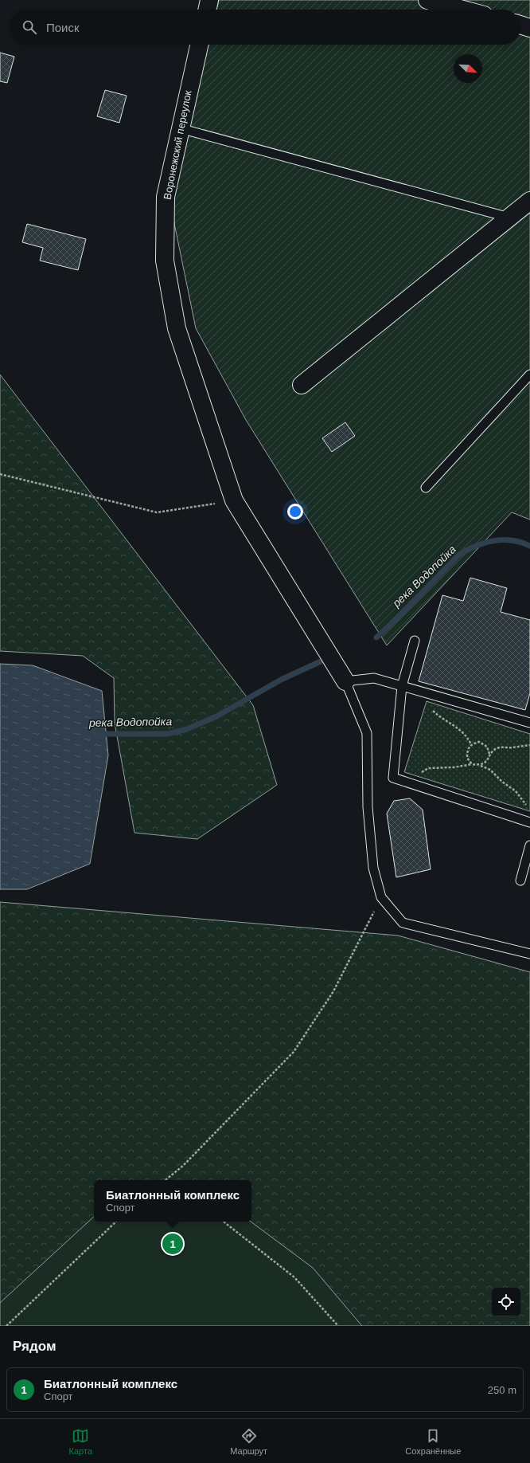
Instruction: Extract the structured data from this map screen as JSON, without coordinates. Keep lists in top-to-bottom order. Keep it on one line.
{"streets":{"street":["Воронежский переулок"]},"water":["река Водопойка"],"north":"bottom right","page":{"search":"Поиск","popup":["Биатлонный комплекс","Спорт"],"pins":"1","heading":"Рядом","list":[{"mark":"1","name":"Биатлонный комплекс","note":"Спорт","value":"250 m"}],"nav":["Карта","Маршрут","Сохранённые"]}}
